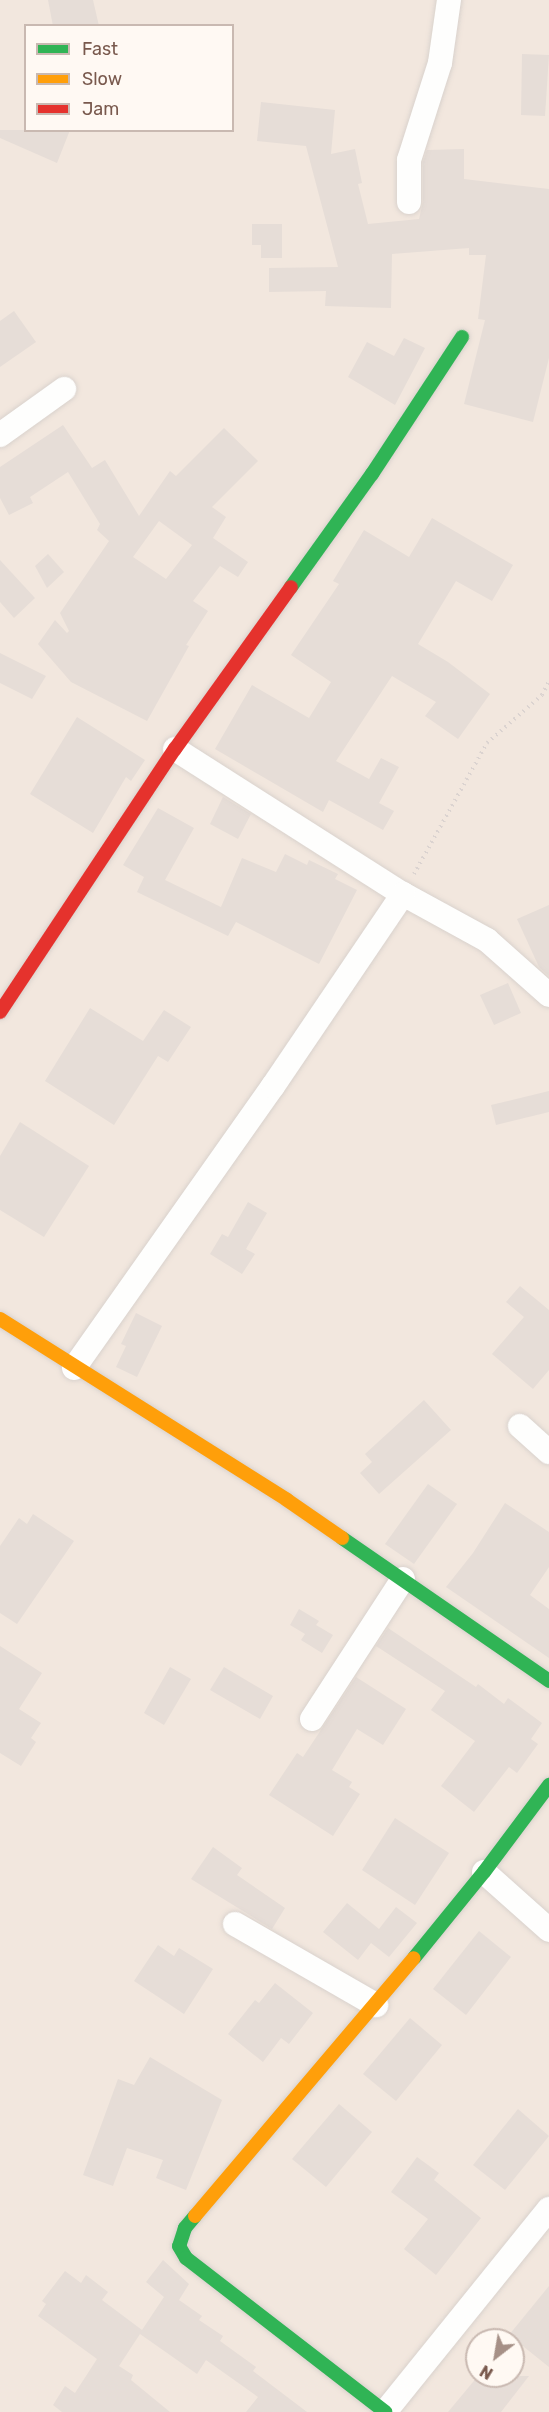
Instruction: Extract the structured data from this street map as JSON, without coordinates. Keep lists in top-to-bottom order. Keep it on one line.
{"legend":["Fast","Slow","Jam"],"north":"bottom left"}
